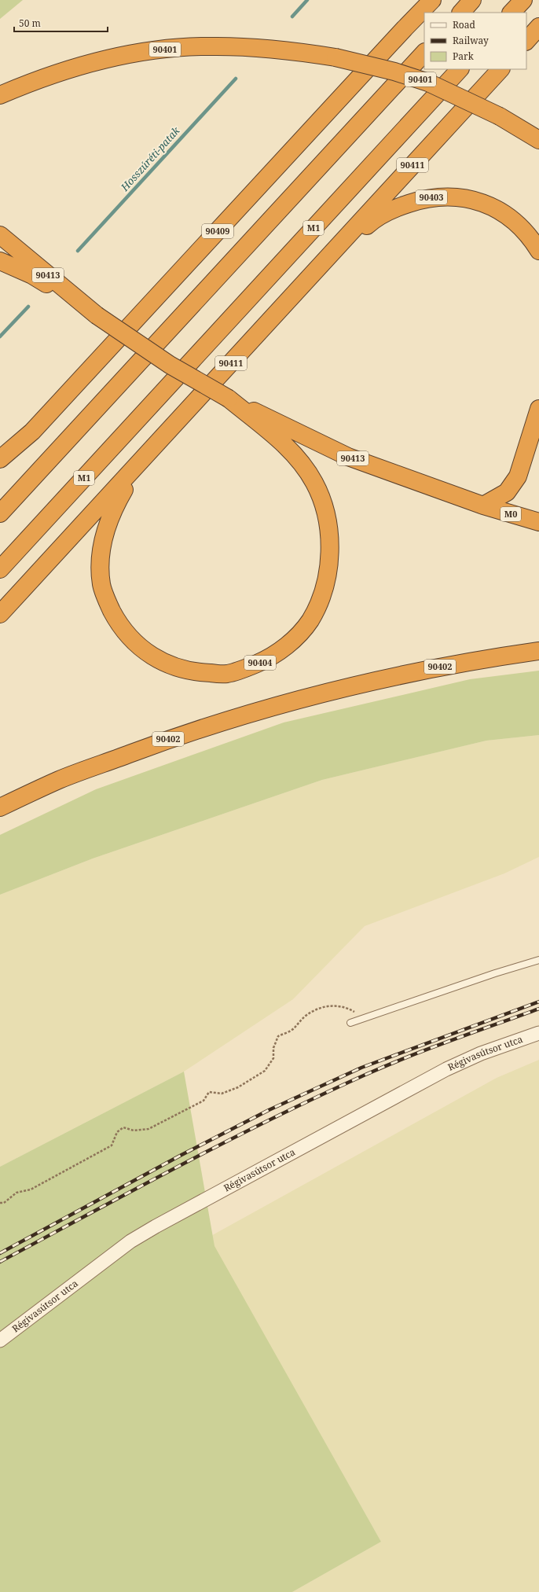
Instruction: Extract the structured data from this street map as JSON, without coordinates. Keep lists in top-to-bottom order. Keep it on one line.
{"streets":{"highway":["90401","90411","90403","M1","90409","90413","M0","90404","90402"],"street":["Régivasútsor utca"]},"crossings":[["90411","90403"],["90411","90404"],["90413","M0"],["90413","90404"]],"water":["Hosszúréti-patak"],"legend":["Road","Railway","Park"],"scale_bar":"50 m"}
